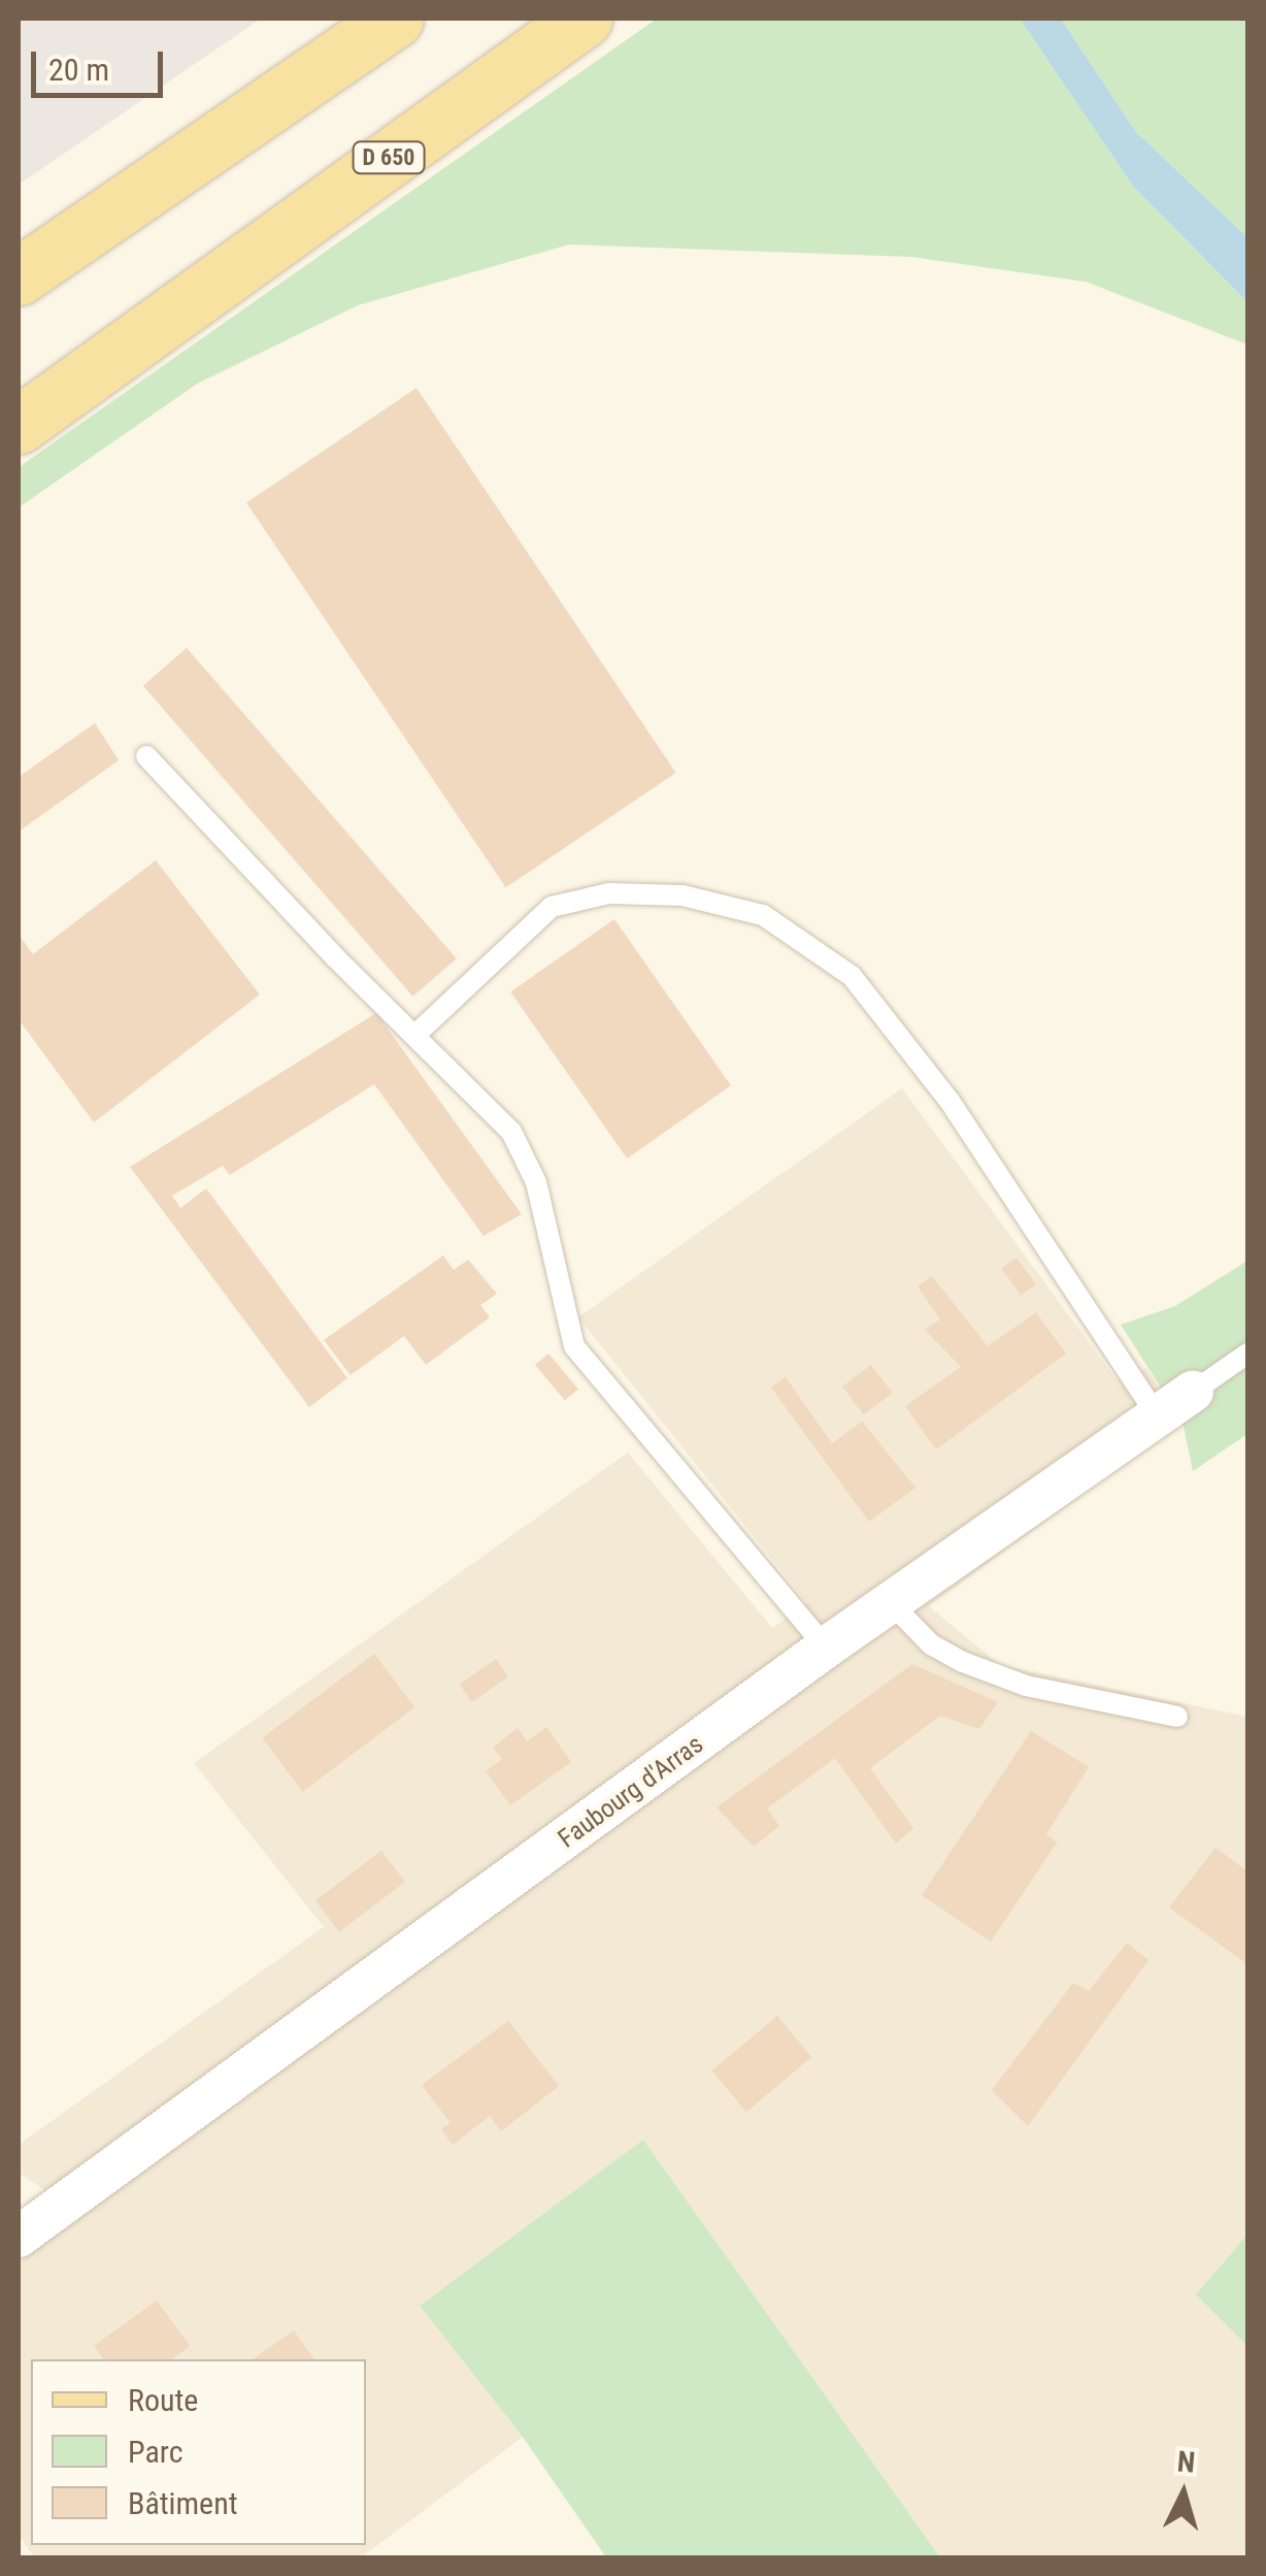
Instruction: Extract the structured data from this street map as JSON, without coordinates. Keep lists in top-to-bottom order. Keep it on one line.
{"streets":{"main road":["D 650"],"street":["Faubourg d'Arras"]},"legend":["Route","Parc","Bâtiment"],"scale_bar":"20 m","north":"top"}
